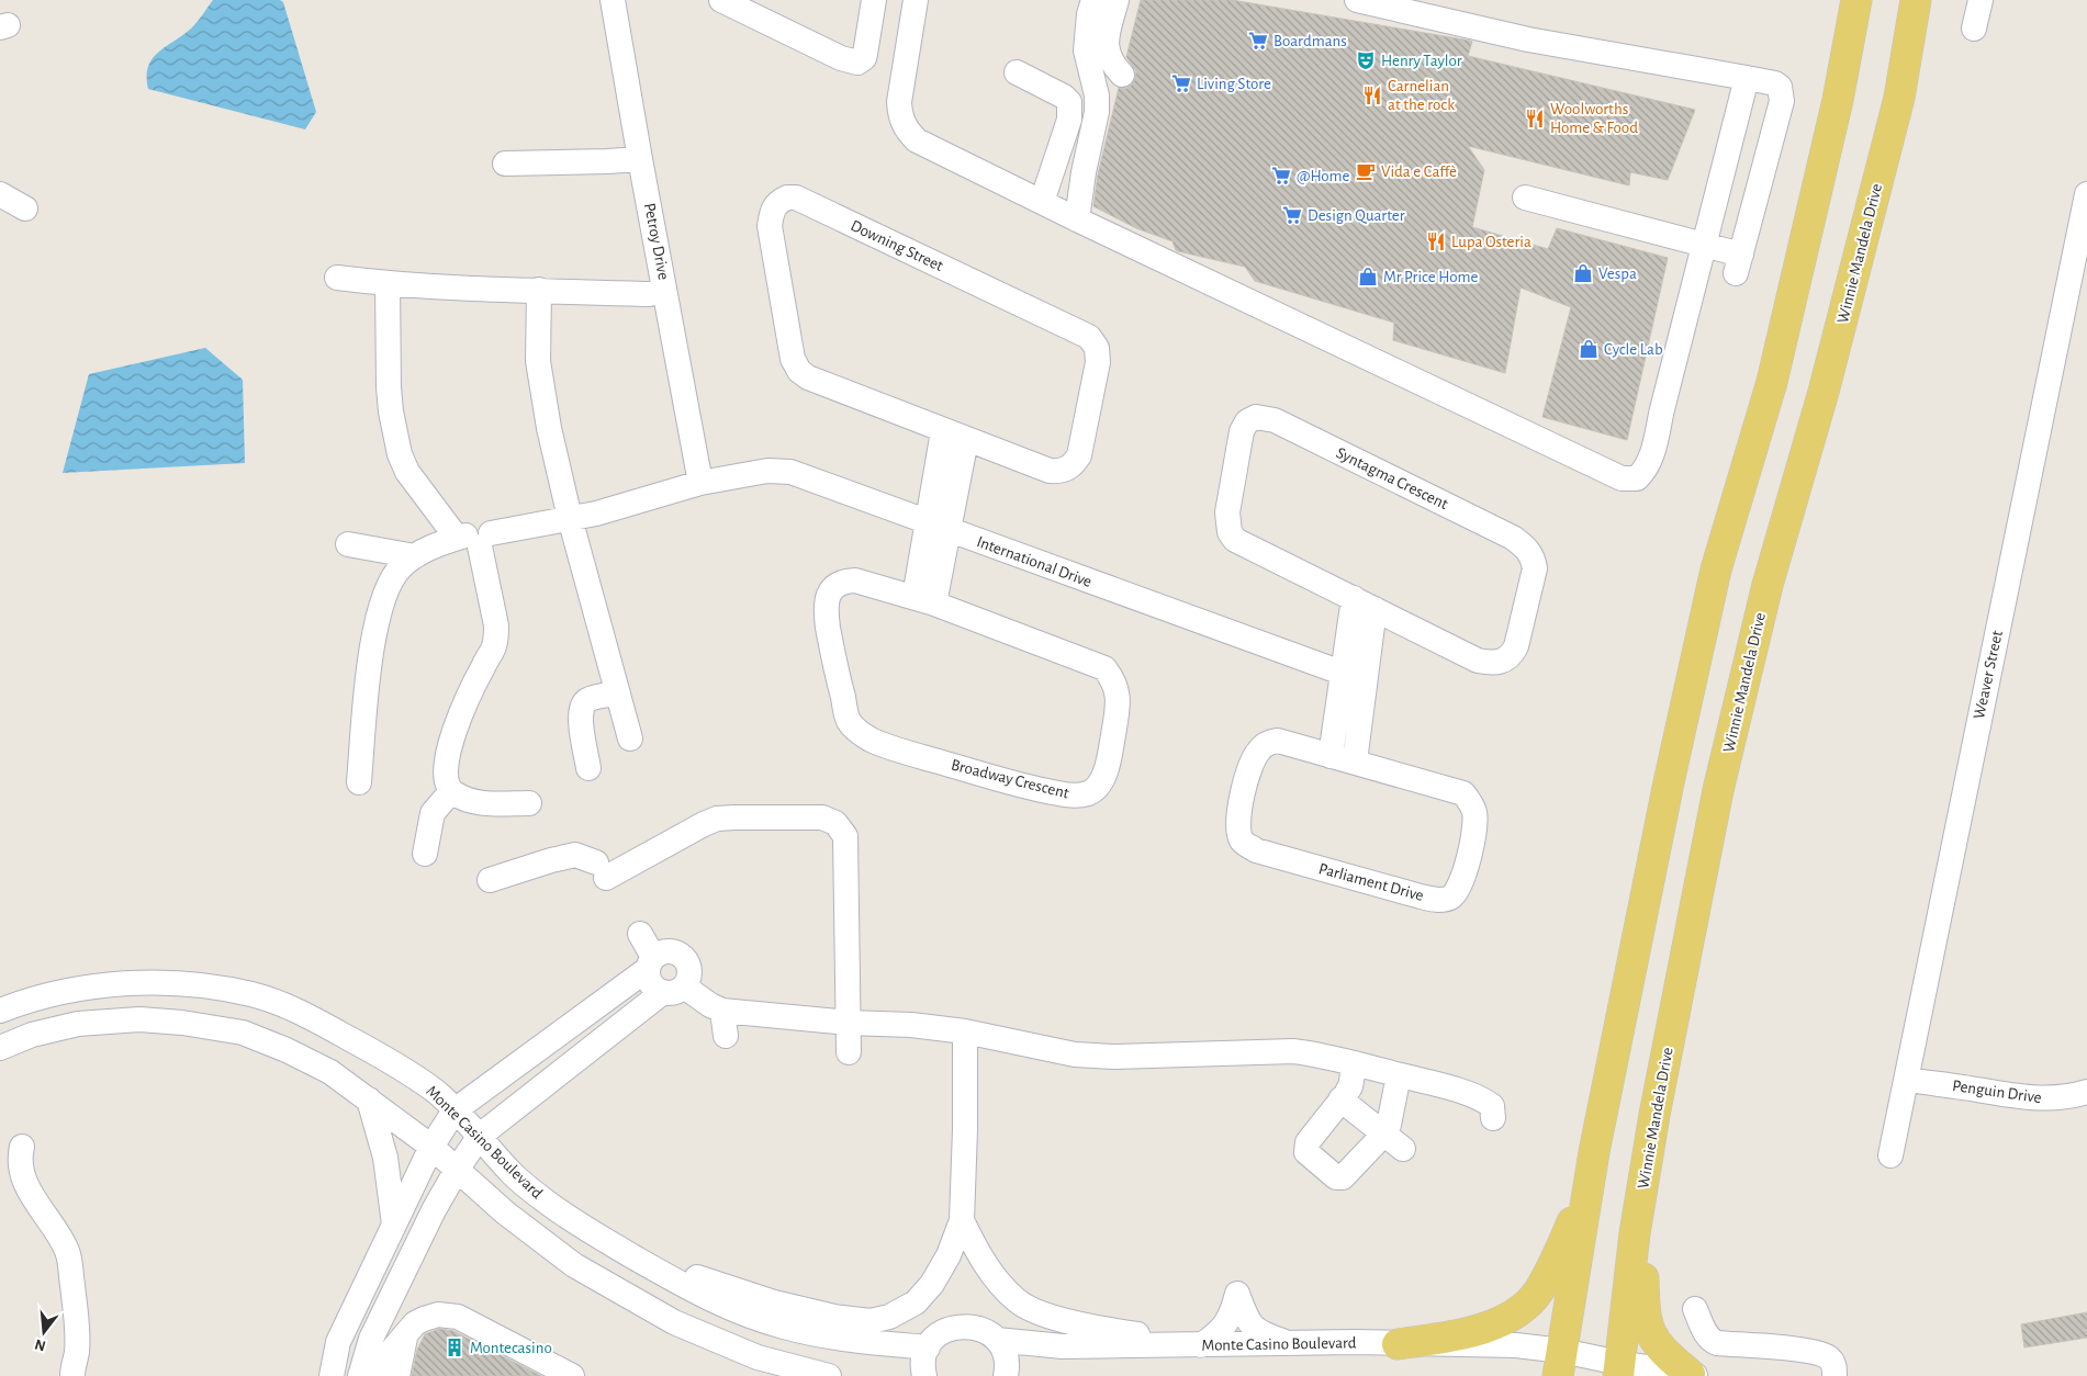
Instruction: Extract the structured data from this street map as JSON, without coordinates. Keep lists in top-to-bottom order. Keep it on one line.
{"streets":{"main road":["Winnie Mandela Drive"],"street":["Petroy Drive","Downing Street","Syntagma Crescent","International Drive","Weaver Street","Broadway Crescent","Parliament Drive","Penguin Drive","Monte Casino Boulevard"]},"crossings":[["Petroy Drive","International Drive"],["Winnie Mandela Drive","Monte Casino Boulevard"],["Weaver Street","Penguin Drive"]],"places":{"supermarket":["Boardmans","Living Store","@Home","Design Quarter"],"theatre":["Henry Taylor"],"restaurant":["Carnelian at the rock","Woolworths Home & Food","Lupa Osteria"],"cafe":["Vida e Caffè"],"shop":["Vespa","Mr Price Home","Cycle Lab"],"building":["Montecasino"]},"north":"bottom"}
